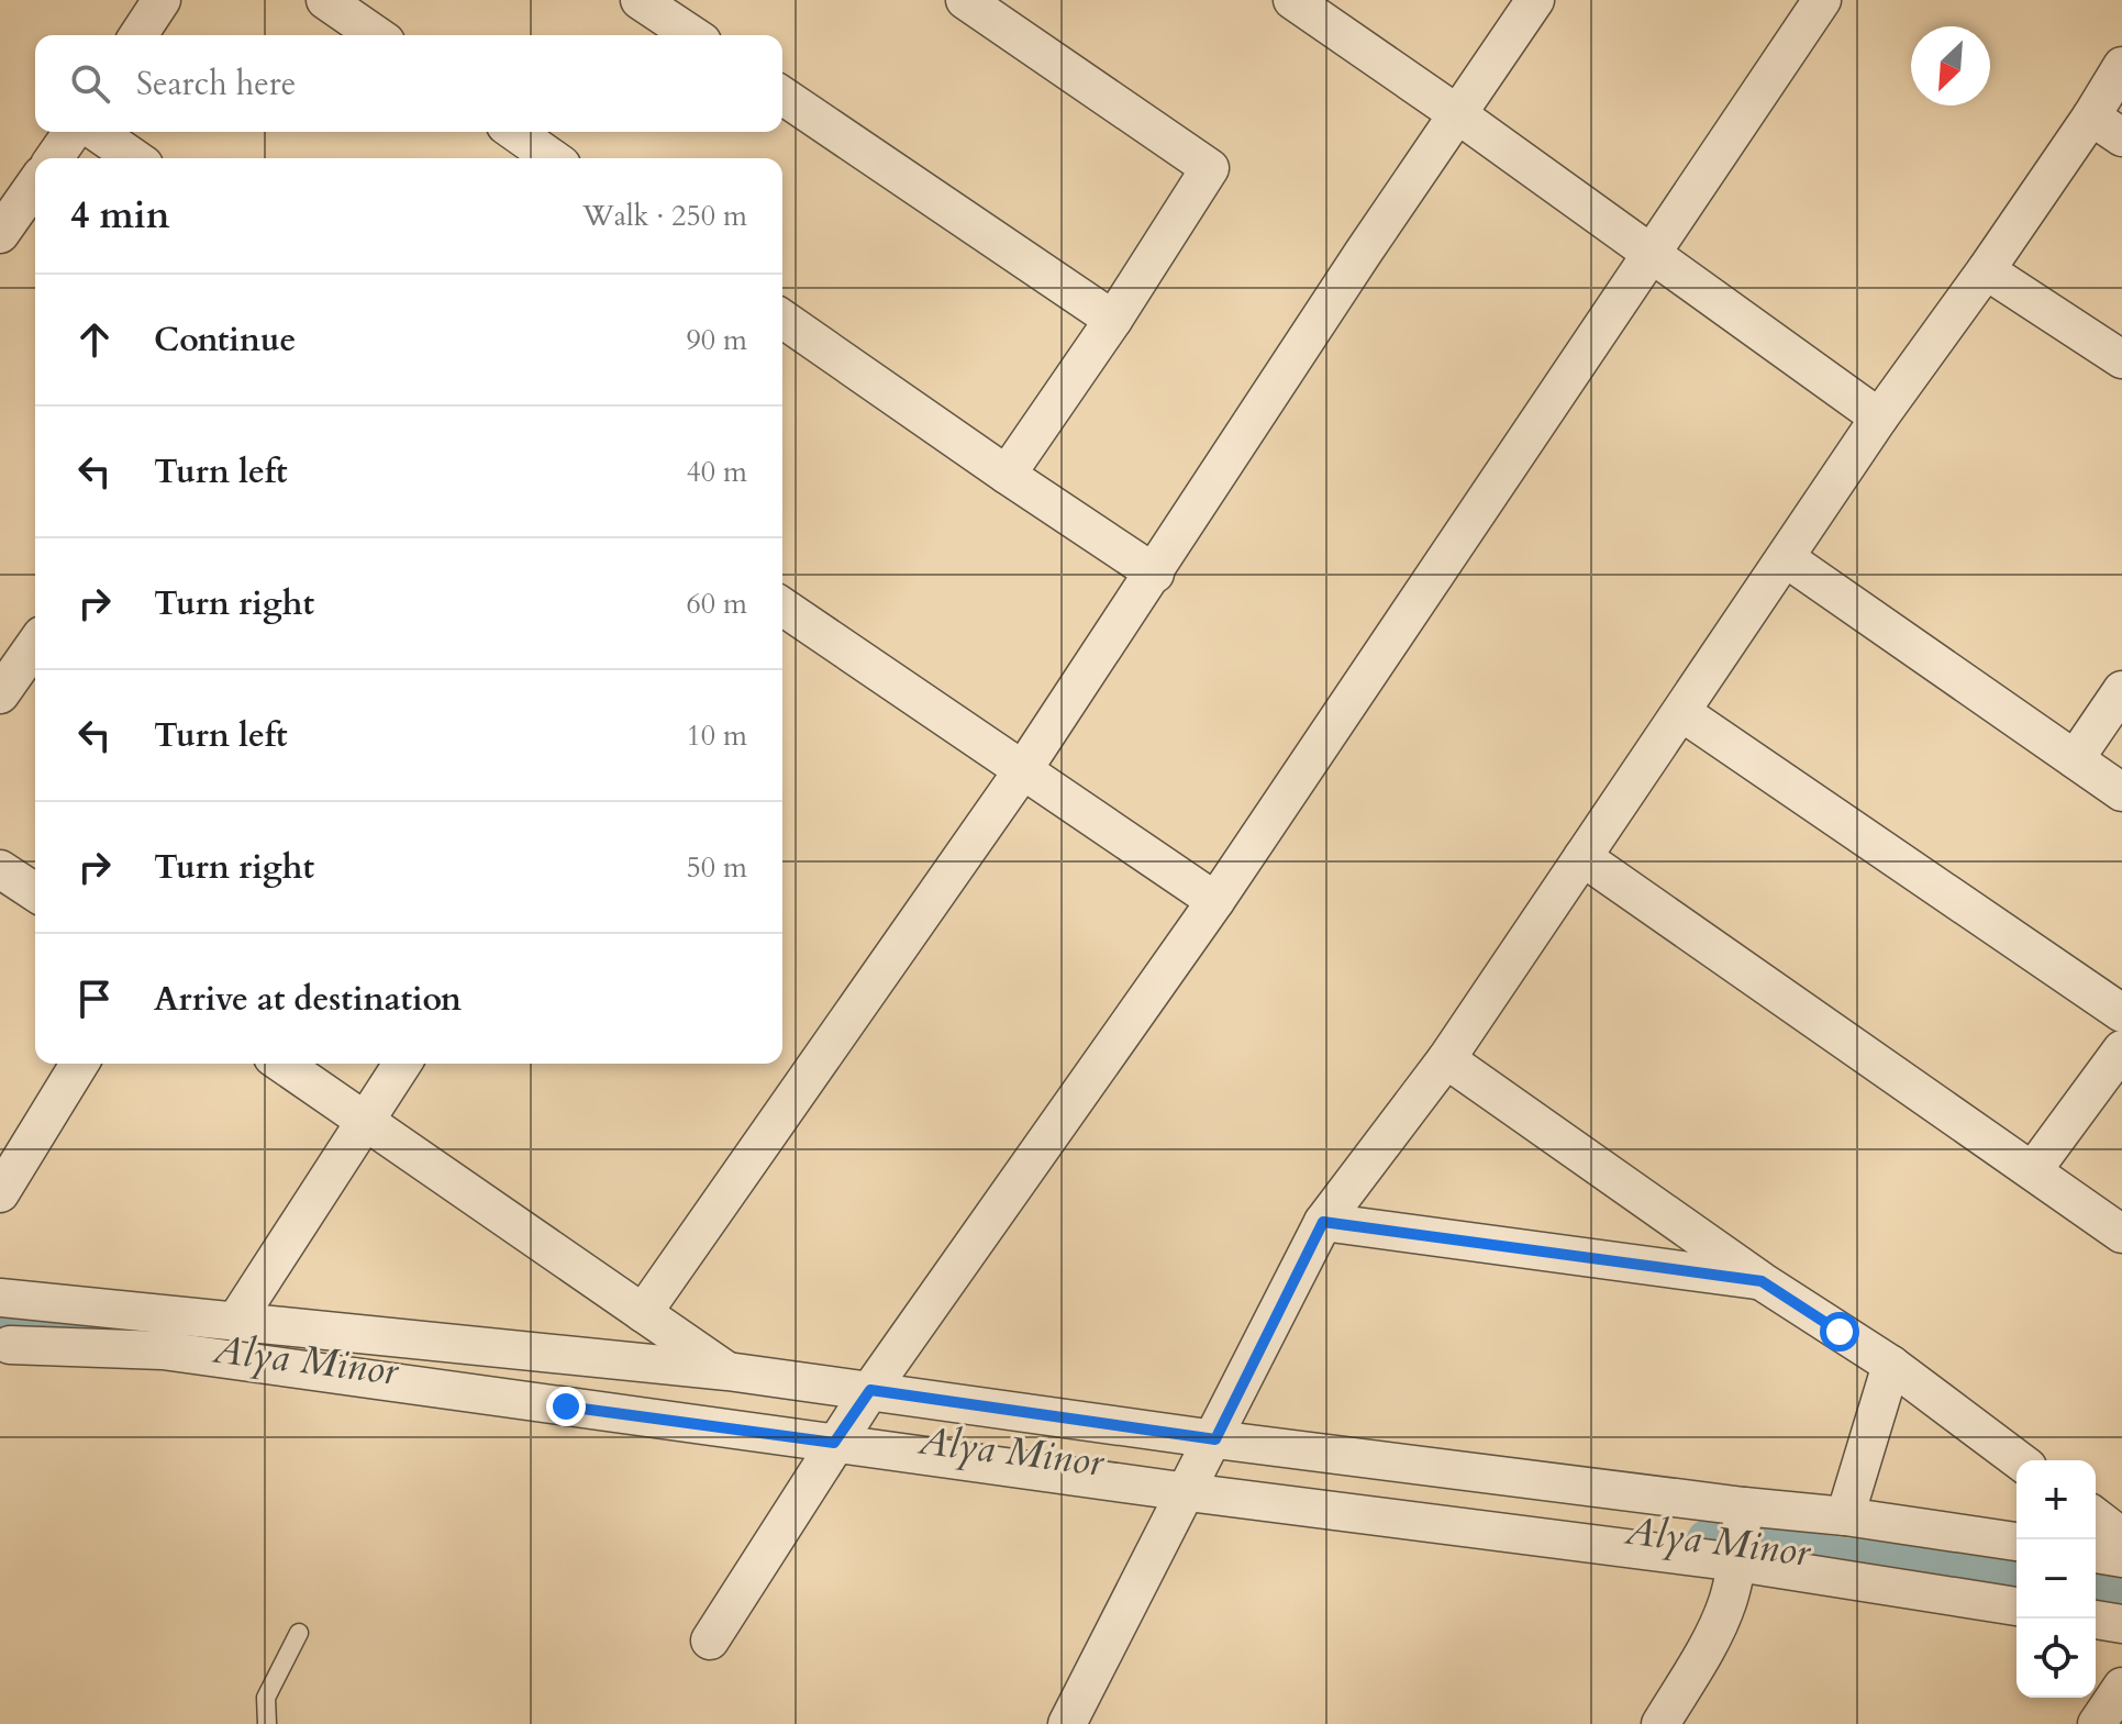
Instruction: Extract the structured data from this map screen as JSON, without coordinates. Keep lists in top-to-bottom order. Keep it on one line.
{"water":["Alya Minor"],"north":"bottom left","page":{"search":"Search here","heading":["4 min","Walk · 250 m"],"list":[["Continue","90 m"],["Turn left","40 m"],["Turn right","60 m"],["Turn left","10 m"],["Turn right","50 m"],"Arrive at destination"],"map_buttons":["+","−"]}}
